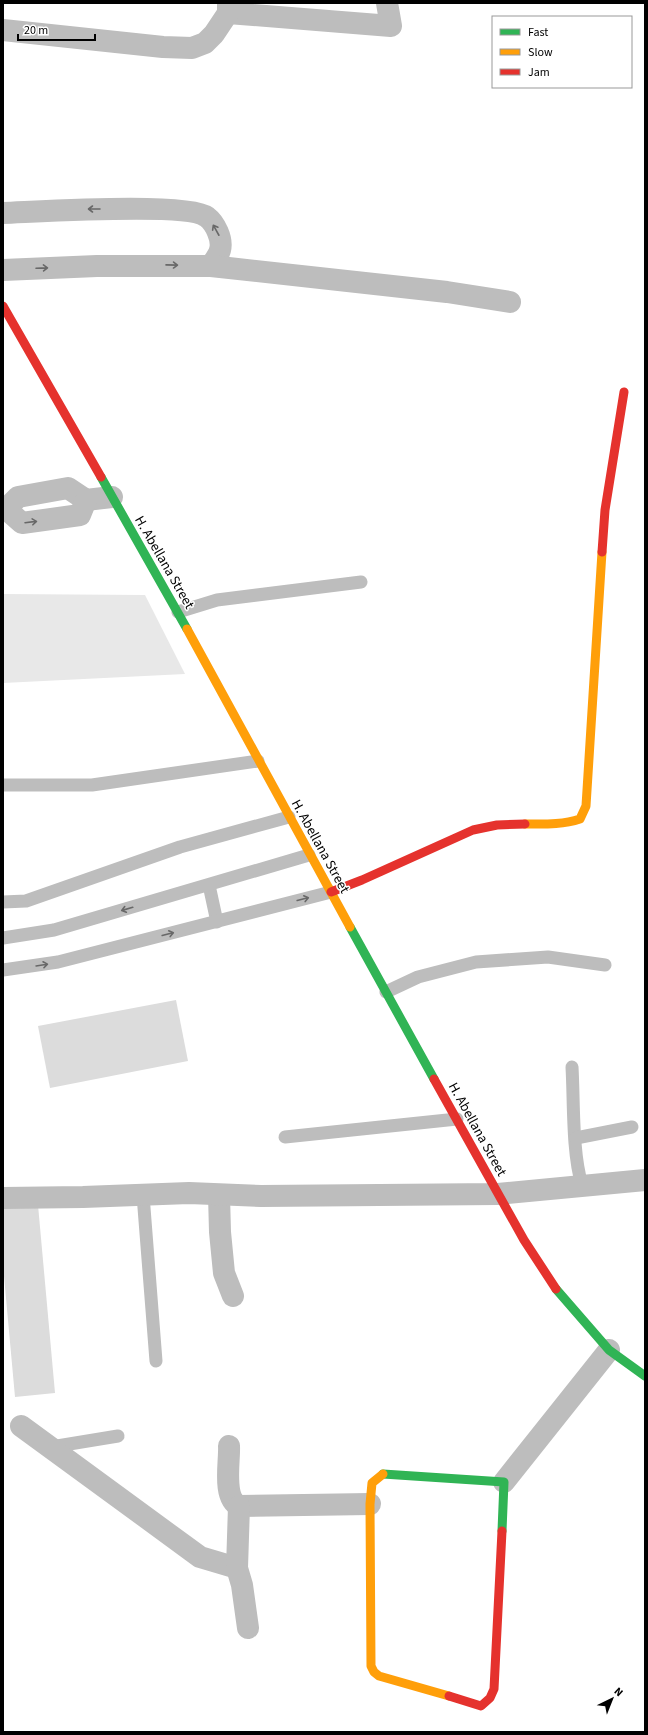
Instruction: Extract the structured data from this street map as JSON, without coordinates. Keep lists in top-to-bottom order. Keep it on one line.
{"streets":{"street":["H. Abellana Street"]},"legend":["Fast","Slow","Jam"],"scale_bar":"20 m","north":"top right"}
